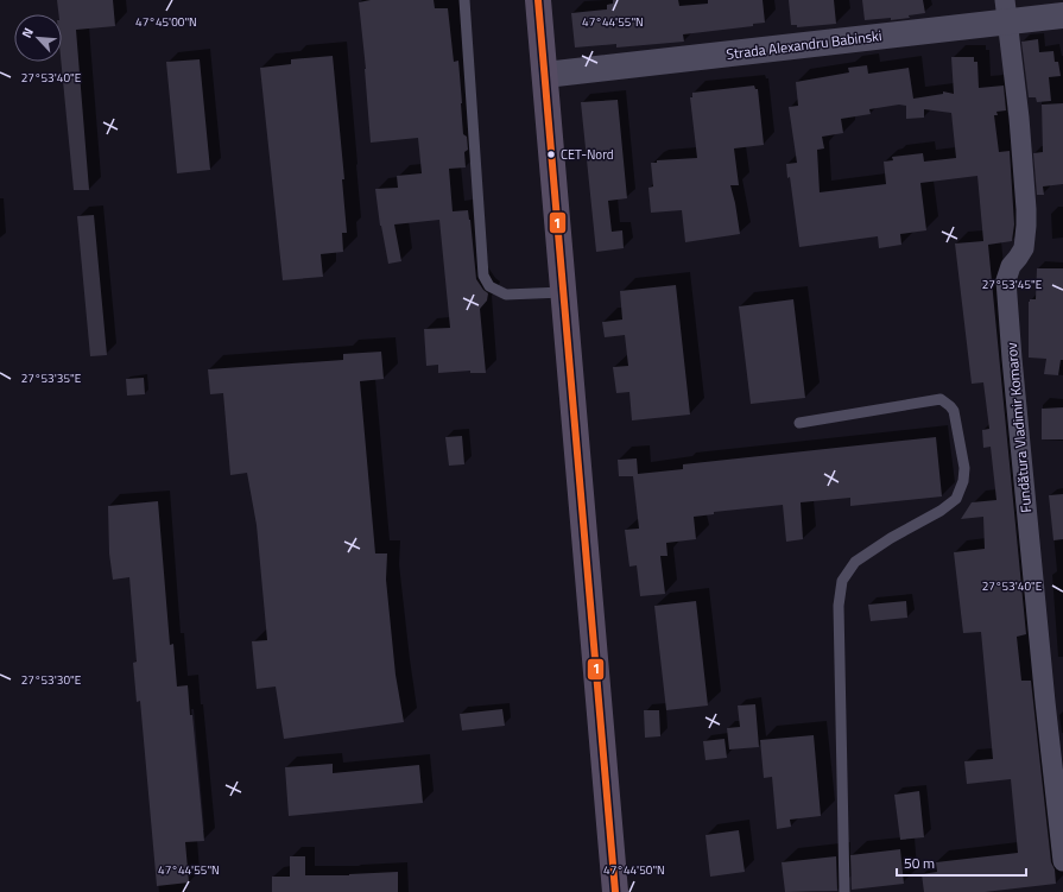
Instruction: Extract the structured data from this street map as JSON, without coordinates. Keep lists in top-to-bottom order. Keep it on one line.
{"streets":{"street":["Strada Alexandru Babinski","Fundătura Vladimir Komarov"]},"crossings":[["Strada Alexandru Babinski","Fundătura Vladimir Komarov"]],"places":["CET-Nord"],"lines":["transit line 1"],"scale_bar":"50 m","north":"top left","coordinates":["47°45'00\"N","47°44'55\"N","27°53'40\"E","27°53'45\"E","27°53'35\"E","27°53'30\"E","47°44'50\"N"]}
